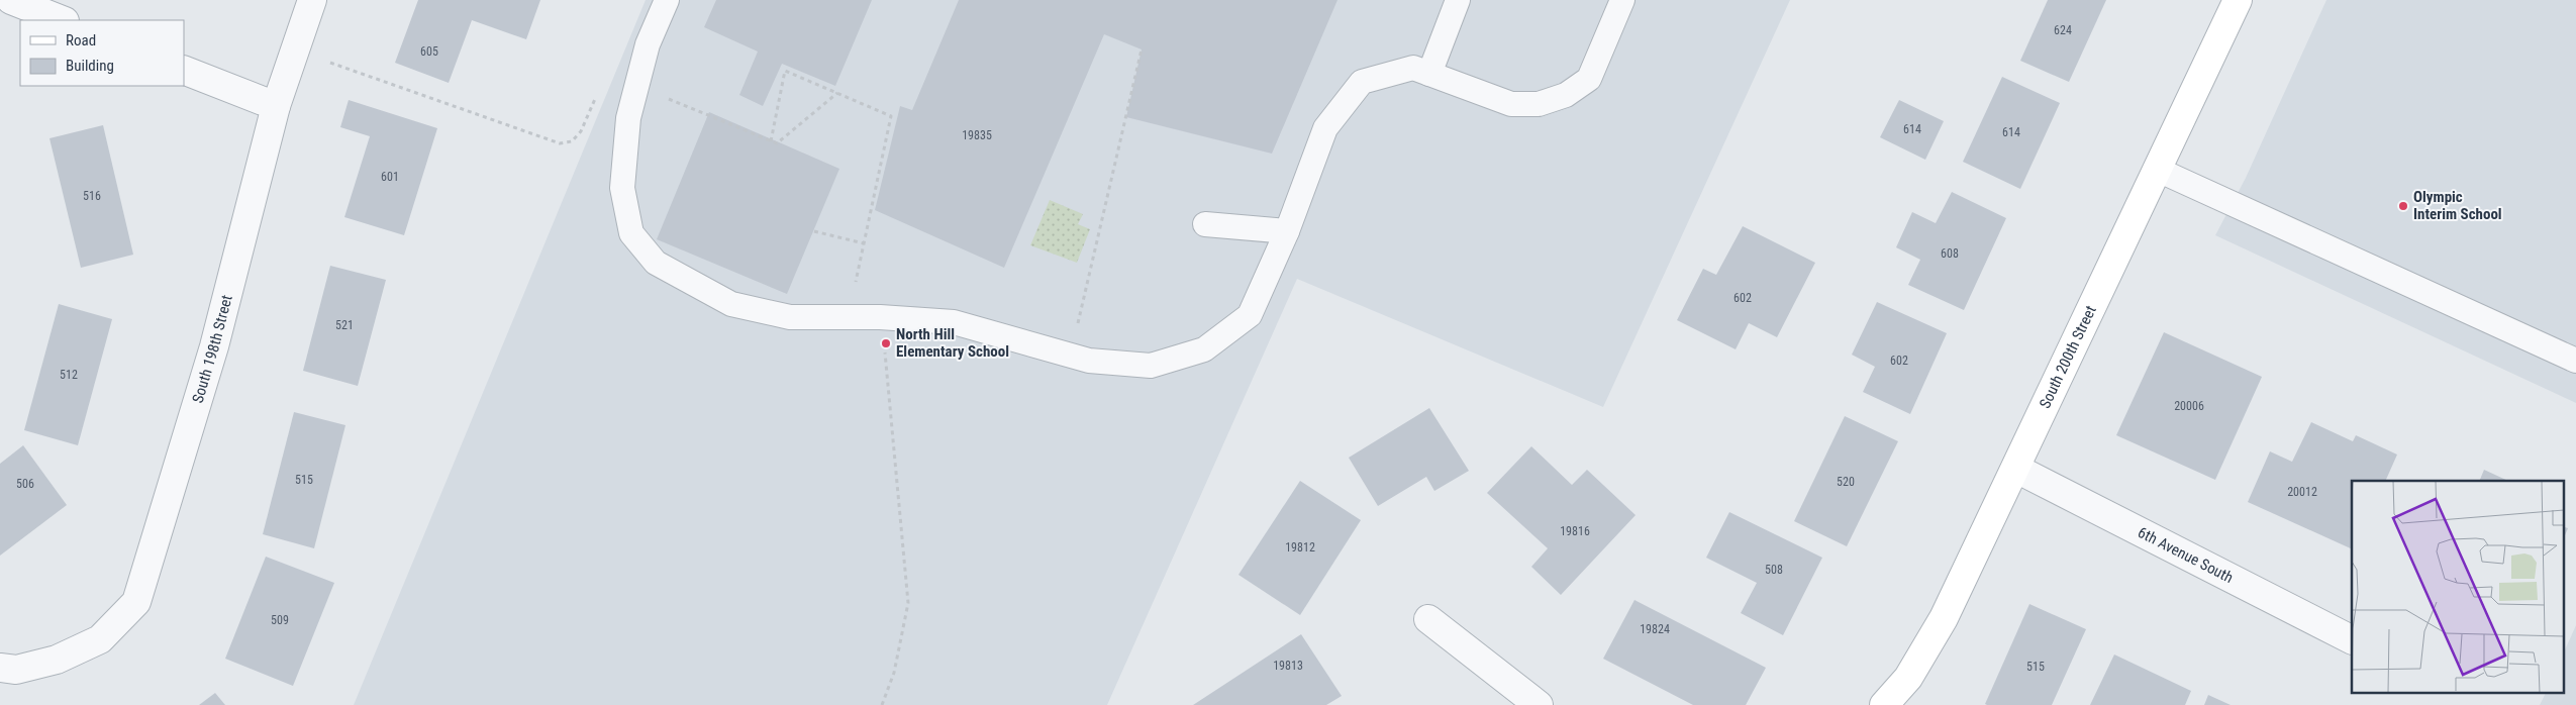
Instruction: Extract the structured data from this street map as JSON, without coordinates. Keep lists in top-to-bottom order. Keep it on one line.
{"streets":{"street":["South 198th Street","South 200th Street","6th Avenue South"]},"crossings":[["South 200th Street","6th Avenue South"]],"places":["Olympic Interim School","North Hill Elementary School"],"house_numbers":["624","605","614","614","19835","601","516","608","602","521","602","512","20006","515","520","506","20012","19816","19812","508","509","19824","19813","515"],"legend":["Road","Building"]}
